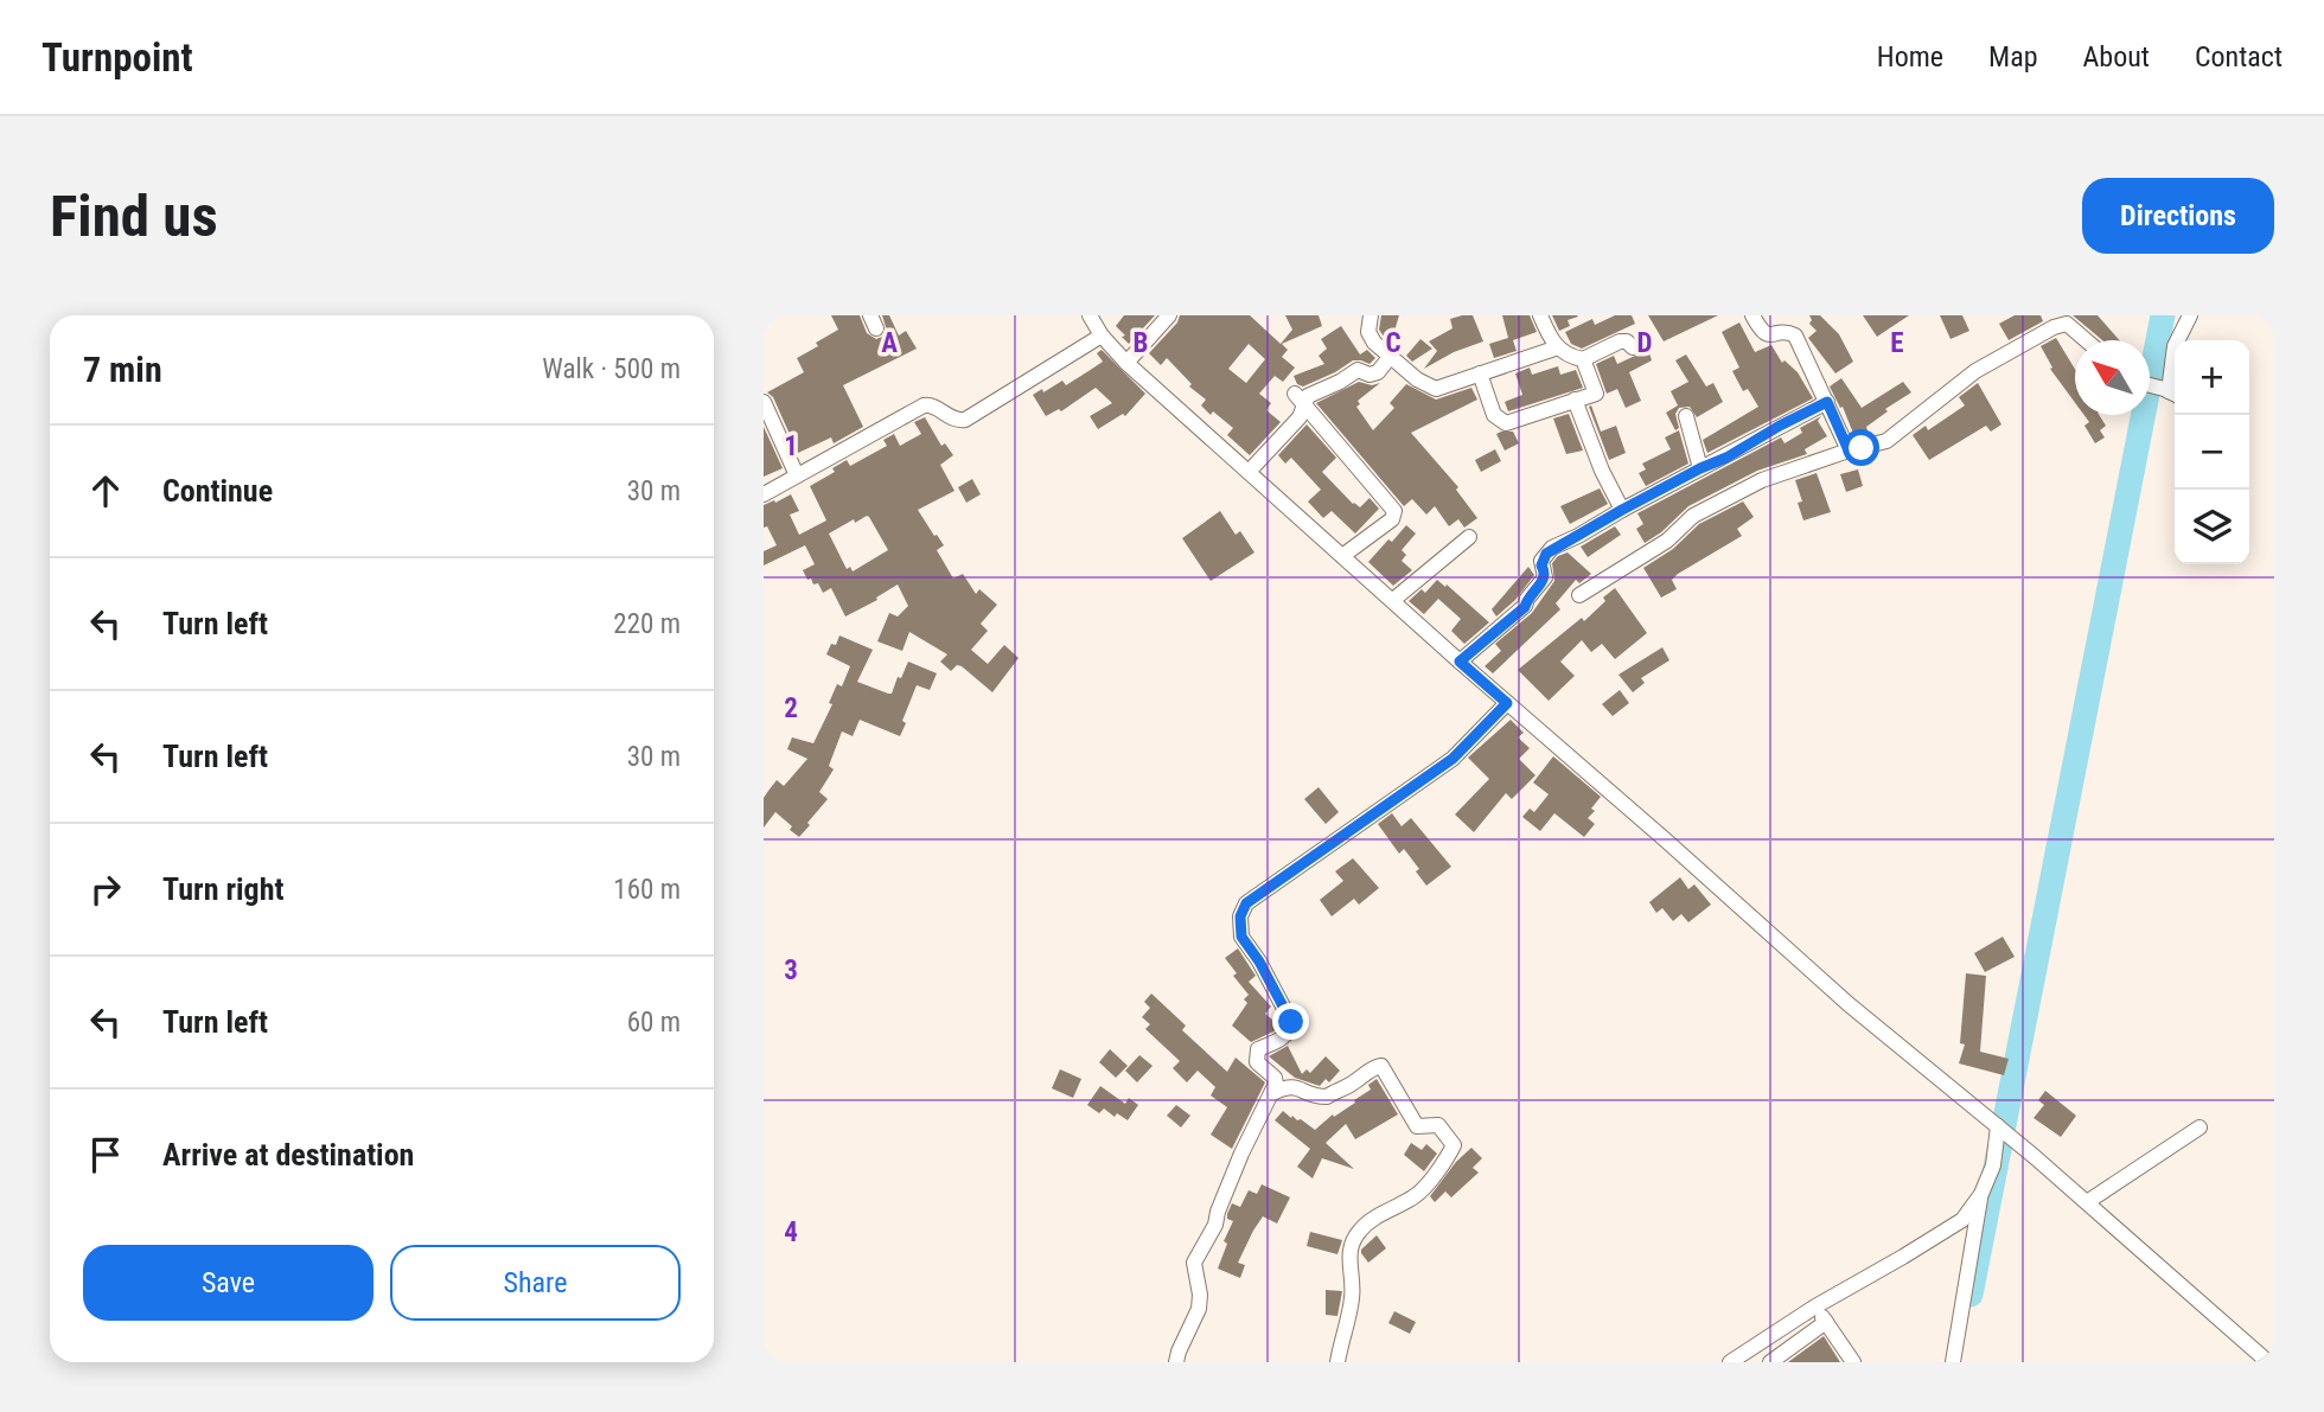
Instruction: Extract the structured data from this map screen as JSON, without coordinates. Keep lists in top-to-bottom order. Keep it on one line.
{"north":"top left","page":{"header":"Turnpoint","nav":["Home","Map","About","Contact"],"buttons":["Directions",["Save","Share"]],"title":"Find us","heading":["7 min","Walk · 500 m"],"map_buttons":["+","−"],"list":[["Continue","30 m"],["Turn left","220 m"],["Turn left","30 m"],["Turn right","160 m"],["Turn left","60 m"],"Arrive at destination"]},"grid":{"columns":["A","B","C","D","E"],"rows":["1","2","3","4"]}}
